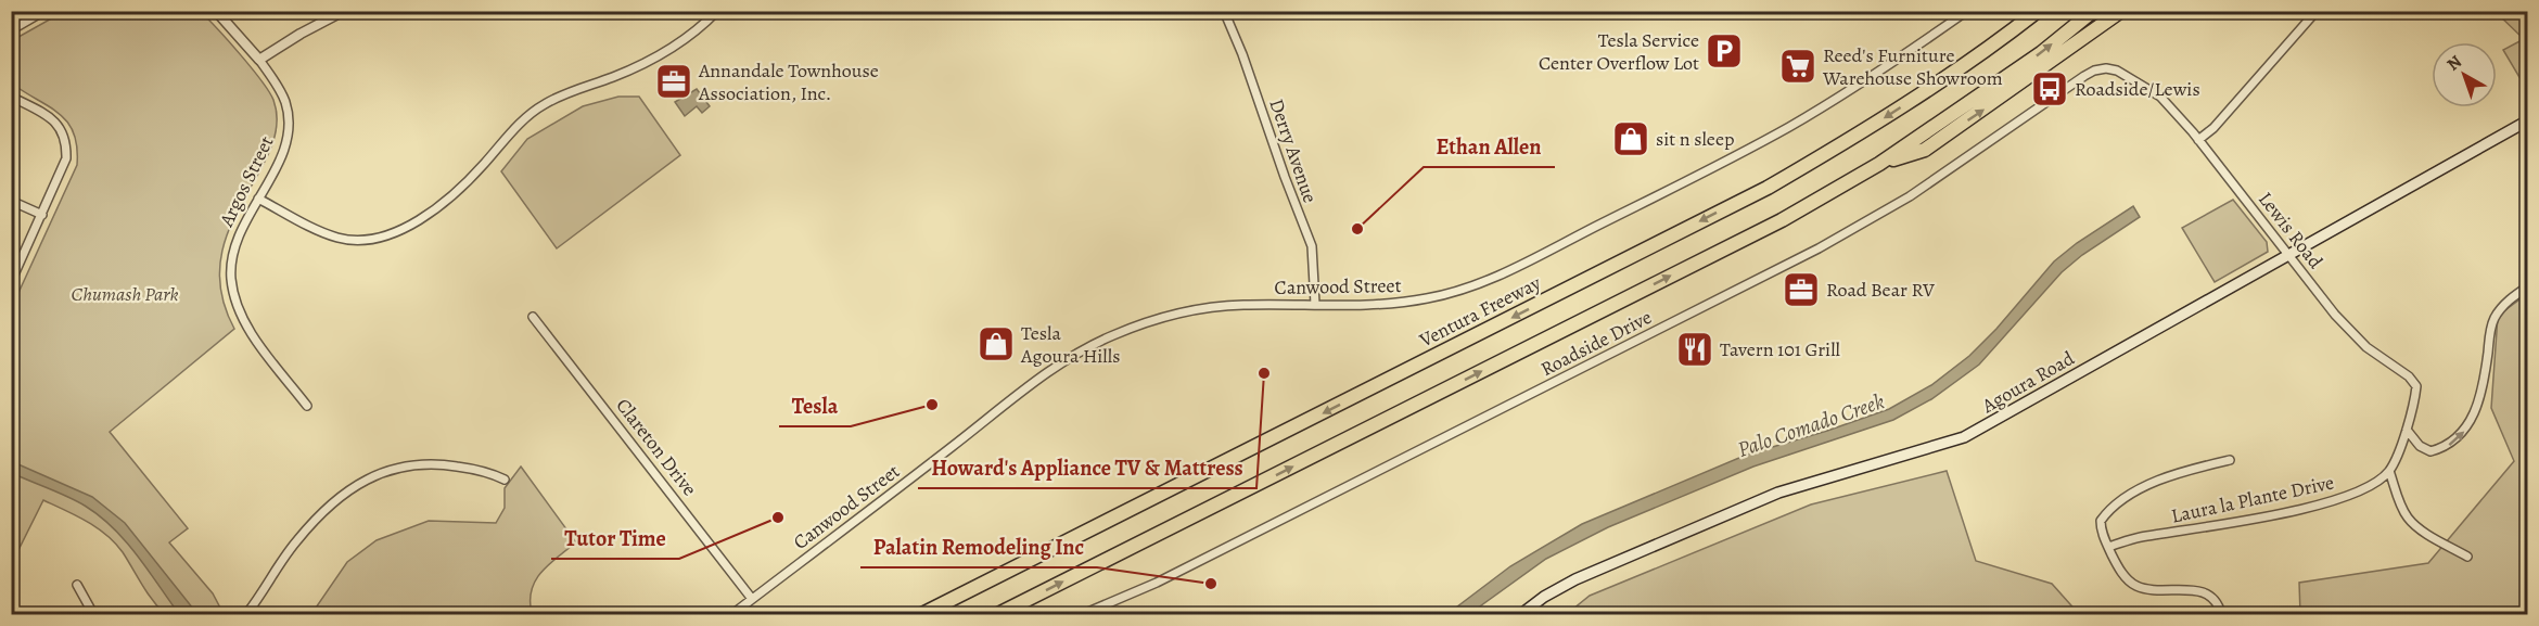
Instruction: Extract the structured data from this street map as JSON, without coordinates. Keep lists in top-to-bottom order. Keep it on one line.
{"streets":{"highway":["Ventura Freeway"],"main road":["Agoura Road"],"street":["Derry Avenue","Argos Street","Lewis Road","Canwood Street","Roadside Drive","Clareton Drive","Laura la Plante Drive"]},"crossings":[["Derry Avenue","Canwood Street"],["Lewis Road","Roadside Drive"],["Lewis Road","Agoura Road"],["Canwood Street","Clareton Drive"]],"water":["Palo Comado Creek"],"parks":["Chumash Park"],"places":{"parking":["Tesla Service Center Overflow Lot"],"supermarket":["Reed's Furniture Warehouse Showroom"],"office":["Annandale Townhouse Association, Inc.","Road Bear RV"],"bus stop":["Roadside/Lewis"],"shop":["sit n sleep","Tesla Agoura Hills"],"other":["Ethan Allen","Howard's Appliance TV & Mattress","Tesla","Tutor Time","Palatin Remodeling Inc"],"restaurant":["Tavern 101 Grill"]},"north":"top left"}
